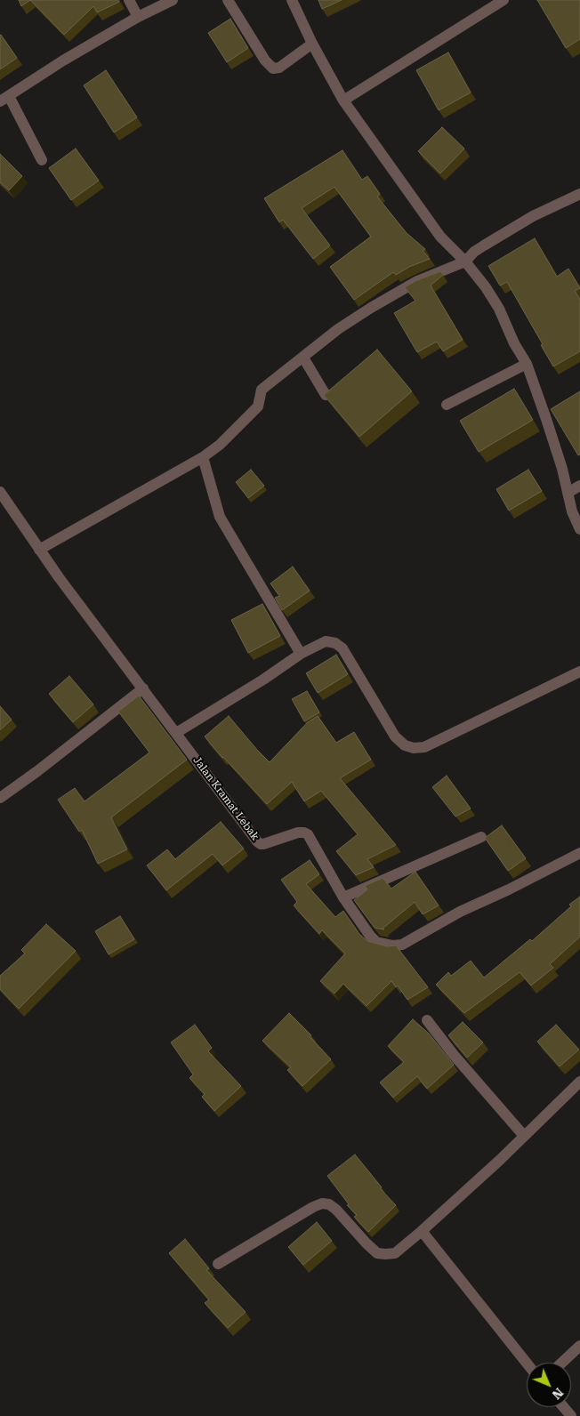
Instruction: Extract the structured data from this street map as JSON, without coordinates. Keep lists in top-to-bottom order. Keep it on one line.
{"streets":{"street":["Jalan Kramat Lebak"]},"north":"bottom right"}
